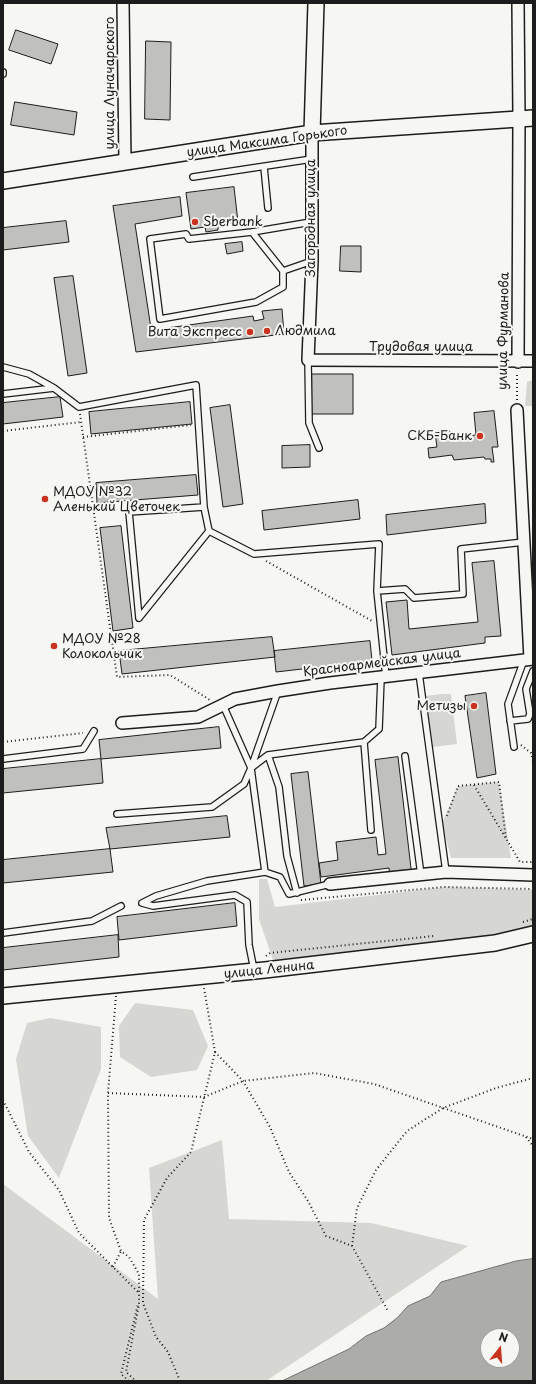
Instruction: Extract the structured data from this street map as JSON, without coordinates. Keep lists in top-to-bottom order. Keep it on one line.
{"streets":{"street":["улица Луначарского","улица Максима Горького","Загородная улица","улица Фурманова","Трудовая улица","Красноармейская улица","улица Ленина"]},"crossings":[["улица Луначарского","улица Максима Горького"],["улица Максима Горького","Загородная улица"],["улица Максима Горького","улица Фурманова"],["Загородная улица","Трудовая улица"],["улица Фурманова","Трудовая улица"]],"places":["Sberbank","Людмила","Вита Экспресс","СКБ-Банк","МДОУ №32 Аленький Цветочек","МДОУ №28 Колокольчик","Метизы"],"north":"top"}
